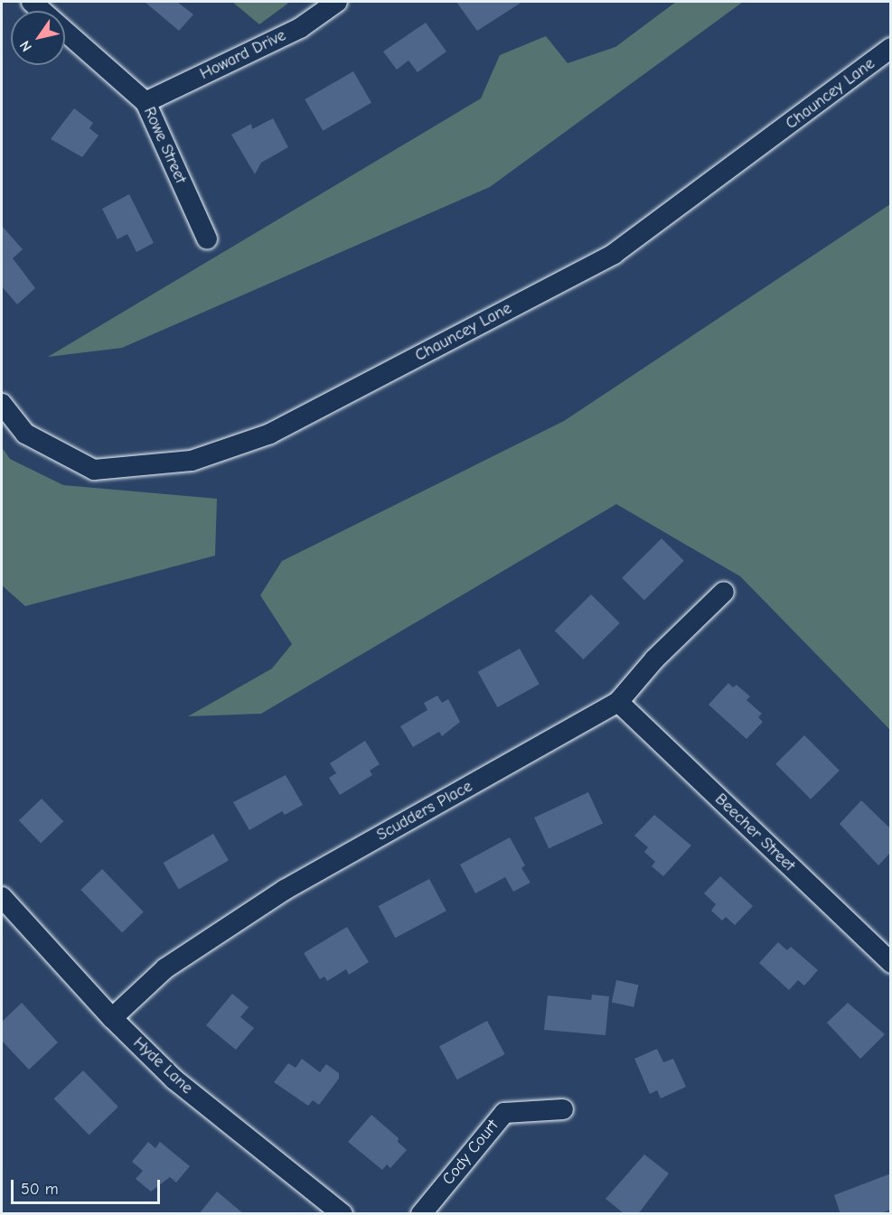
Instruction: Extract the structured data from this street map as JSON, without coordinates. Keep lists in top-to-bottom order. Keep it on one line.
{"streets":{"street":["Howard Drive","Chauncey Lane","Rowe Street","Scudders Place","Beecher Street","Hyde Lane","Cody Court"]},"crossings":[["Howard Drive","Rowe Street"],["Scudders Place","Beecher Street"],["Scudders Place","Hyde Lane"]],"scale_bar":"50 m","north":"bottom left"}
